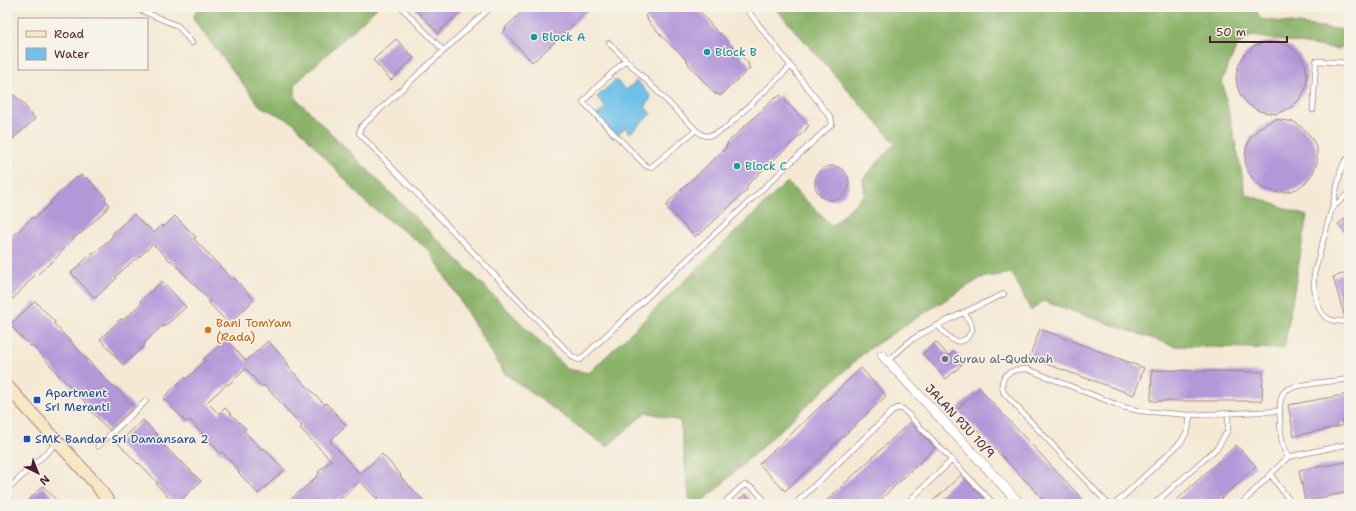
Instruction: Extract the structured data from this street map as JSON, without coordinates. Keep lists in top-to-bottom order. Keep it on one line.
{"streets":{"street":["JALAN PJU 10/9"]},"places":{"other":["Block A","Block B","Block C","Bani TomYam (Rada)","Surau al-Qudwah"],"transit":["Apartment Sri Meranti","SMK Bandar Sri Damansara 2"]},"legend":["Road","Water"],"scale_bar":"50 m","north":"bottom right"}
